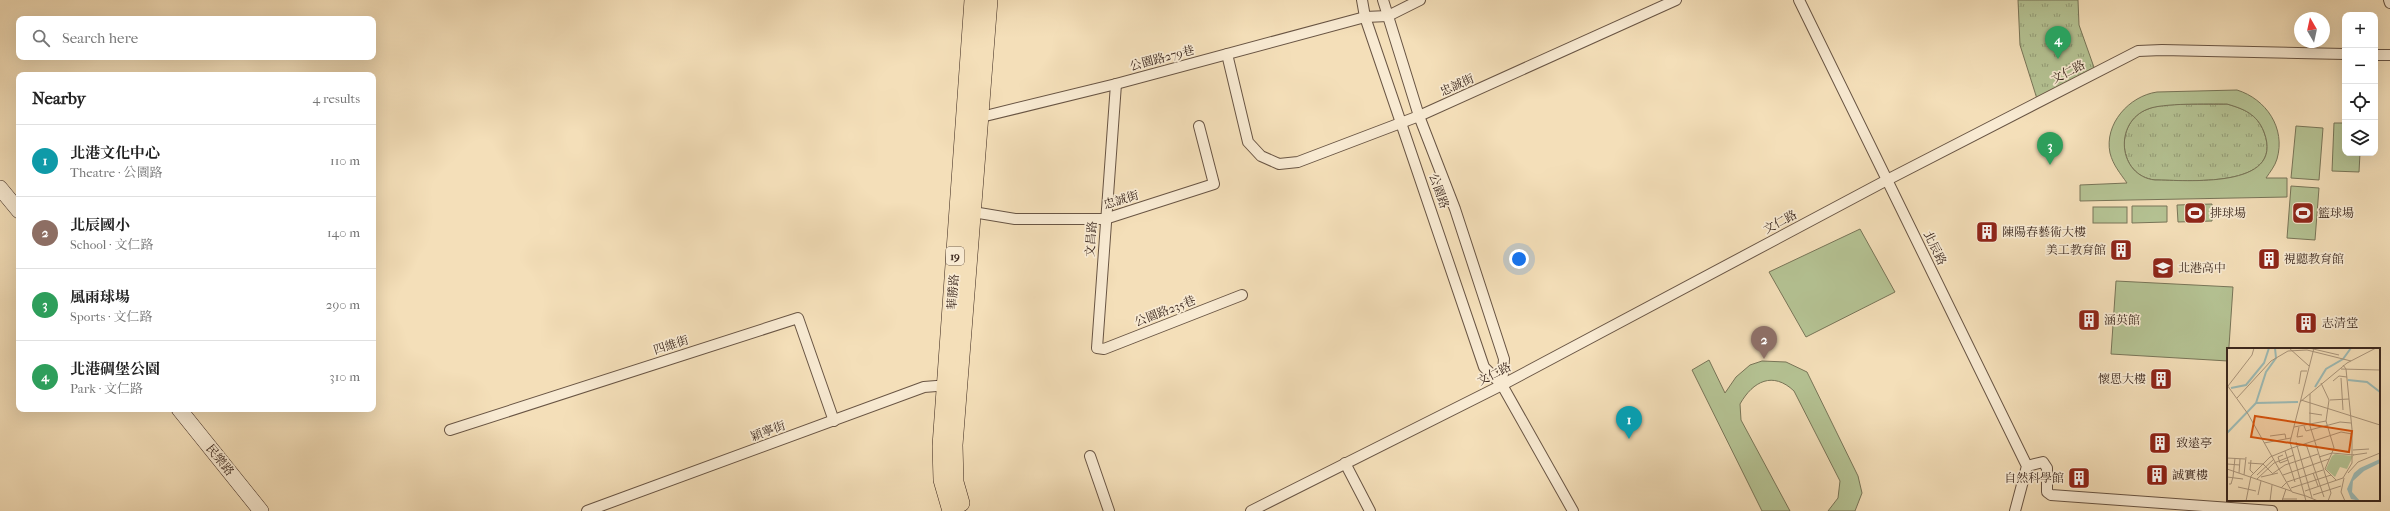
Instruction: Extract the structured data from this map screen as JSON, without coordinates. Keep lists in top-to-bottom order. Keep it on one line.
{"streets":{"main road":["19","華勝路","民樂路"],"street":["公園路279巷","文仁路","忠誠街","公園路","文昌路","北辰路","公園路235巷","四維街","穎寧街"]},"crossings":[["公園路279巷","忠誠街"],["公園路279巷","公園路"],["公園路279巷","文昌路"],["公園路279巷","華勝路"],["文仁路","公園路"],["文仁路","北辰路"],["忠誠街","公園路"],["忠誠街","文昌路"],["忠誠街","華勝路"],["文昌路","公園路235巷"],["華勝路","穎寧街"],["四維街","穎寧街"]],"places":{"sports":["排球場","籃球場"],"building":["陳陽春藝術大樓","美工教育館","視聽教育館","涵英館","志清堂","懷恩大樓","致遠亭","誠實樓","自然科學館"],"school or university":["北港高中"]},"north":"top","page":{"map_buttons":["+","−"],"search":"Search here","pins":["4","3","2","1"],"heading":["Nearby","4 results"],"list":[{"mark":"1","name":"北港文化中心","note":"Theatre · 公園路","value":"110 m"},{"mark":"2","name":"北辰國小","note":"School · 文仁路","value":"140 m"},{"mark":"3","name":"風雨球場","note":"Sports · 文仁路","value":"290 m"},{"mark":"4","name":"北港碉堡公園","note":"Park · 文仁路","value":"310 m"}]}}
